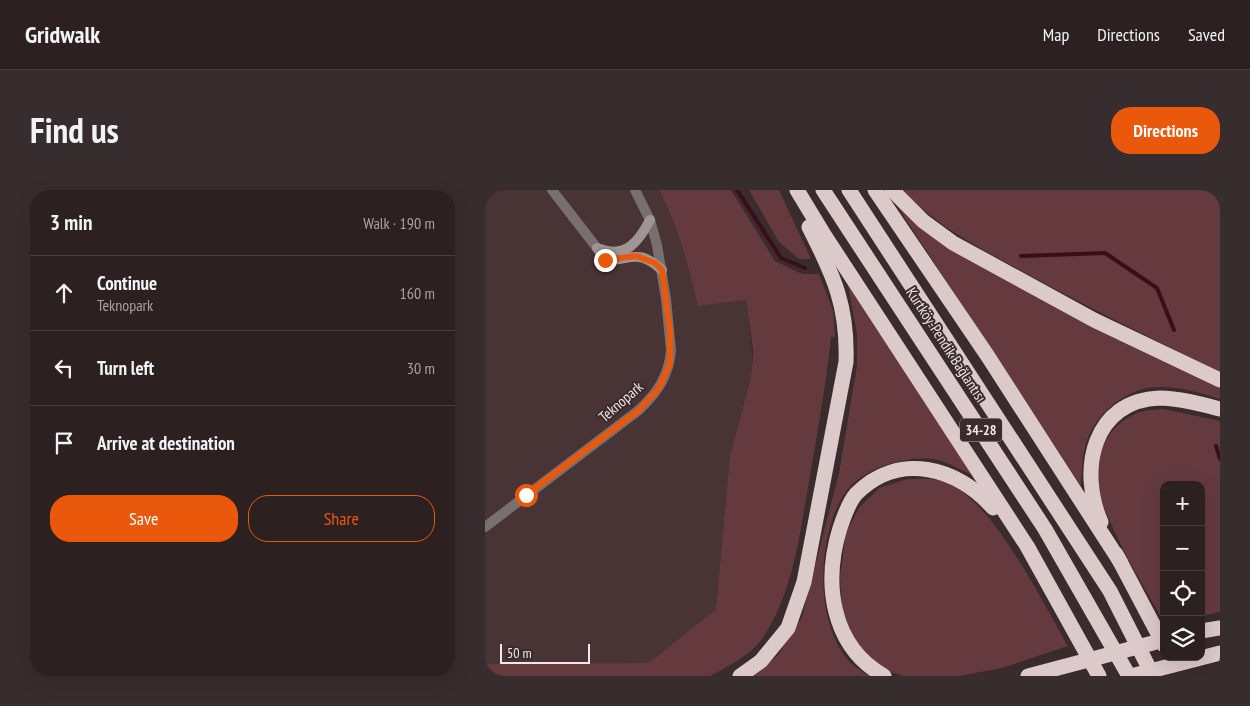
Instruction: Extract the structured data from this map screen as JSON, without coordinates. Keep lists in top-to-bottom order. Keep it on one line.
{"streets":{"highway":["Kurtköy-Pendik Bağlantısı","34-28"],"street":["Teknopark"]},"scale_bar":"50 m","page":{"header":"Gridwalk","nav":["Map","Directions","Saved"],"title":"Find us","buttons":["Directions",["Save","Share"]],"heading":["3 min","Walk · 190 m"],"list":[["Continue","Teknopark","160 m"],["Turn left","30 m"],"Arrive at destination"],"map_buttons":["+","−"],"scale":"50 m"}}
